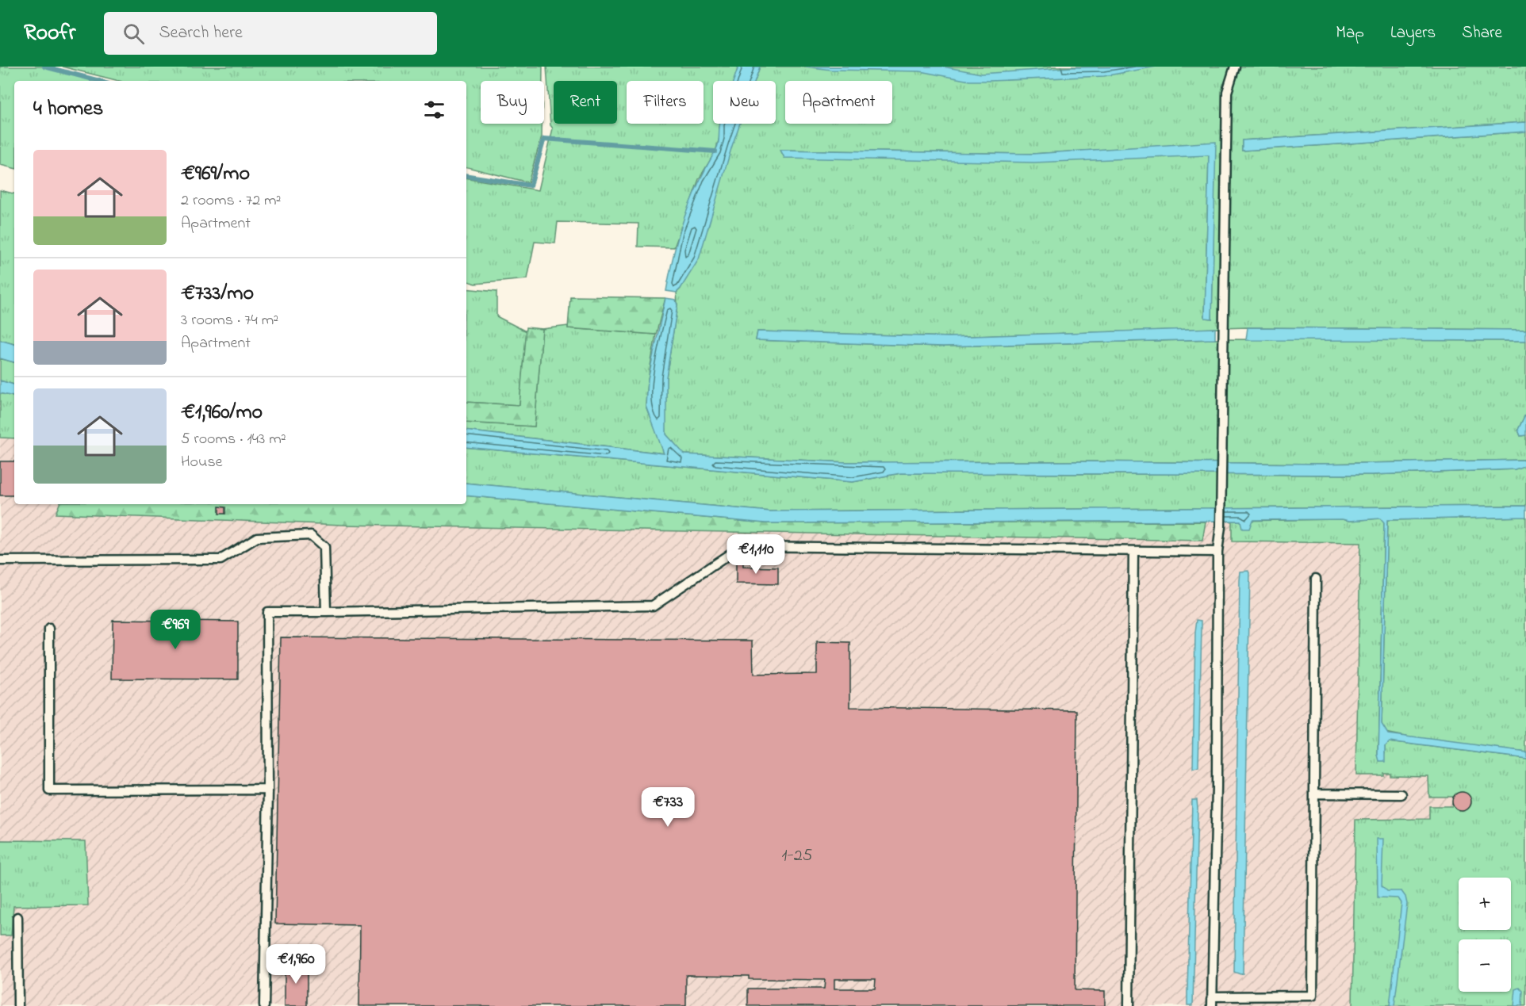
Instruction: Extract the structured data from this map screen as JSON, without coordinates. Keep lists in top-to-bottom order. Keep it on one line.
{"house_numbers":["1-25"],"page":{"header":"Roofr","search":"Search here","nav":["Map","Layers","Share"],"chip":["Buy","Rent","Filters","New","Apartment"],"heading":"4 homes","list":[{"name":"€969/mo","note":"2 rooms · 72 m² · Apartment"},{"name":"€733/mo","note":"3 rooms · 74 m² · Apartment"},{"name":"€1,960/mo","note":"5 rooms · 143 m² · House"}],"price":["€1,110","€969","€733","€1,960"],"map_buttons":["+","−"]}}
